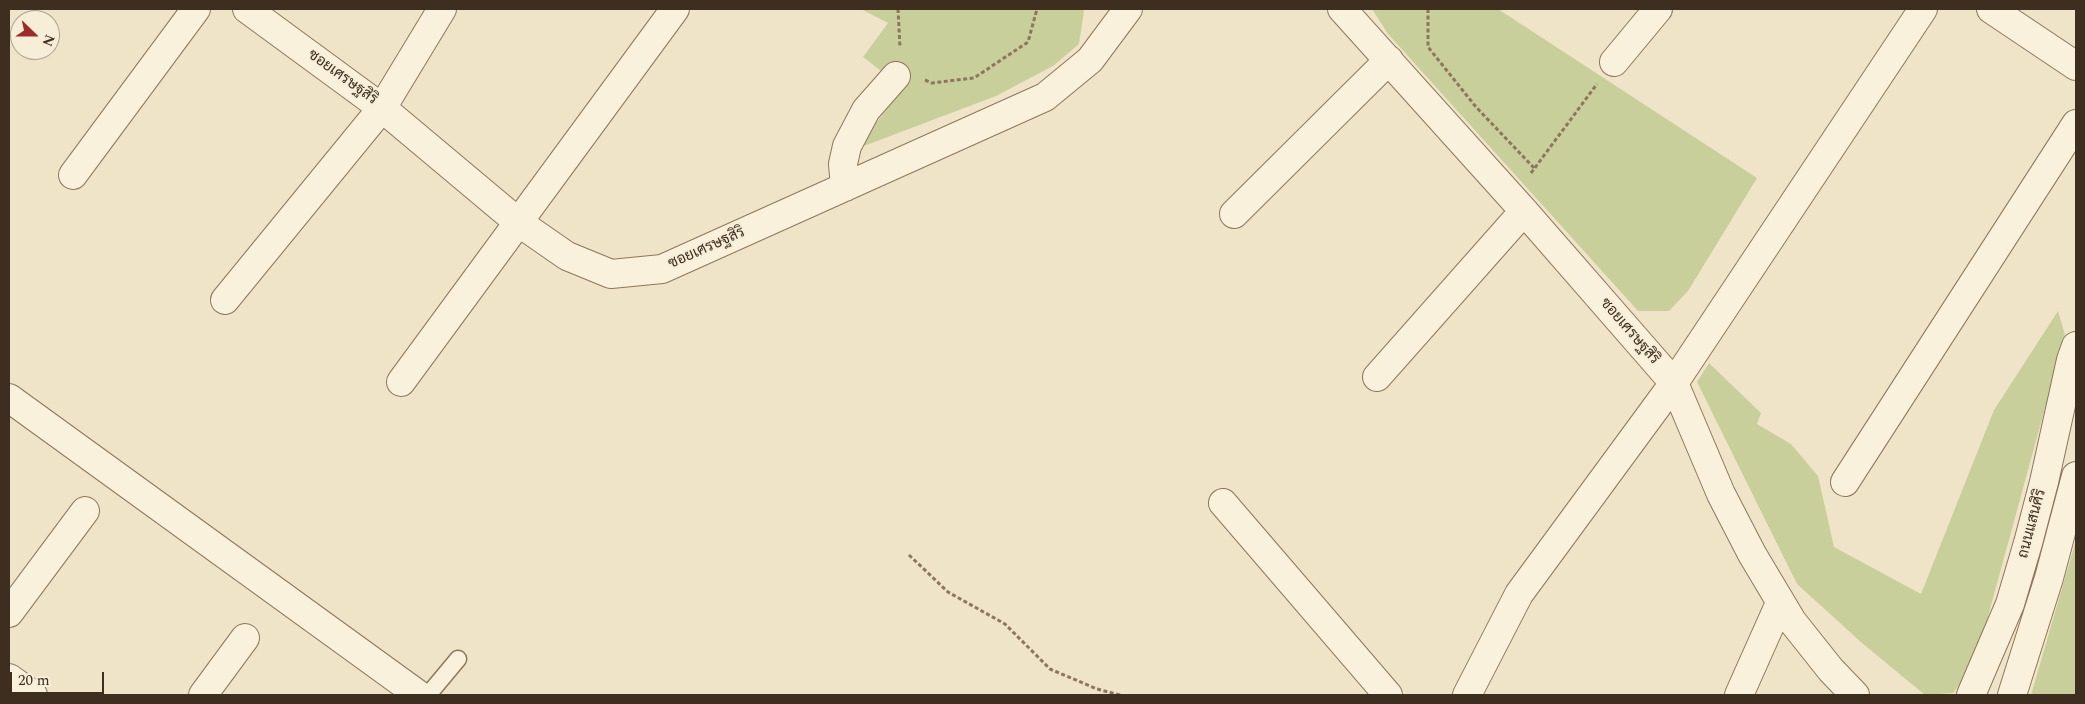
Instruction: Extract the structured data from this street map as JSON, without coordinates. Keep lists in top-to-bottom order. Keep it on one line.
{"streets":{"street":["ซอยเศรษฐสิริ","ถนนแสนศิริ"]},"scale_bar":"20 m","north":"right"}
